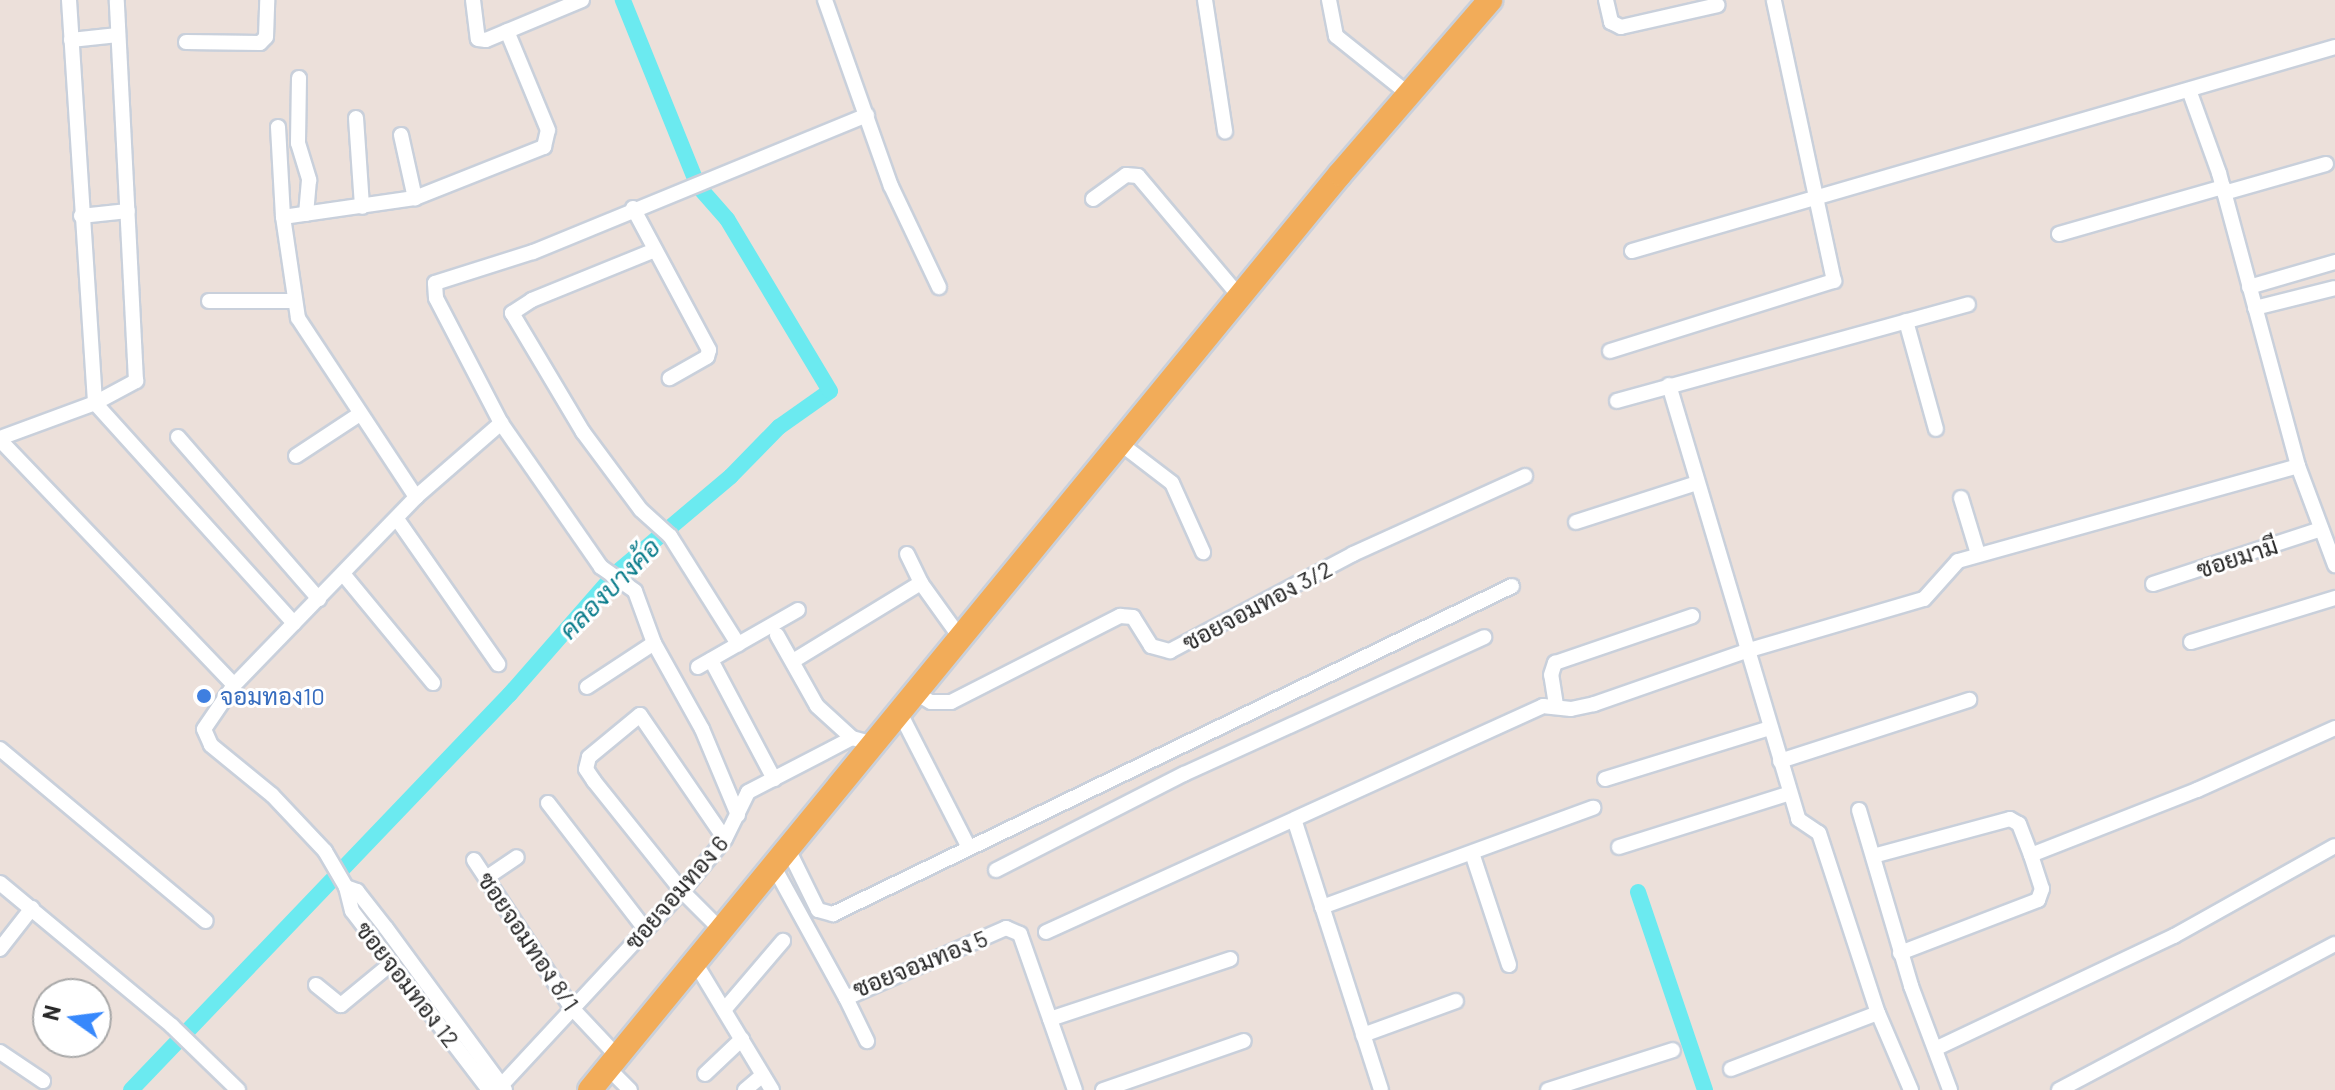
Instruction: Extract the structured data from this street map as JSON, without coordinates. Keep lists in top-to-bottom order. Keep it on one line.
{"streets":{"street":["ซอยมามี","ซอยจอมทอง 3/2","ซอยจอมทอง 6","ซอยจอมทอง 8/1","ซอยจอมทอง 5","ซอยจอมทอง 12"]},"crossings":[["ซอยจอมทอง 6","ซอยจอมทอง 8/1"],["ซอยจอมทอง 6","ซอยจอมทอง 12"]],"water":["คลองบางค้อ"],"places":["จอมทอง10"],"north":"left"}
